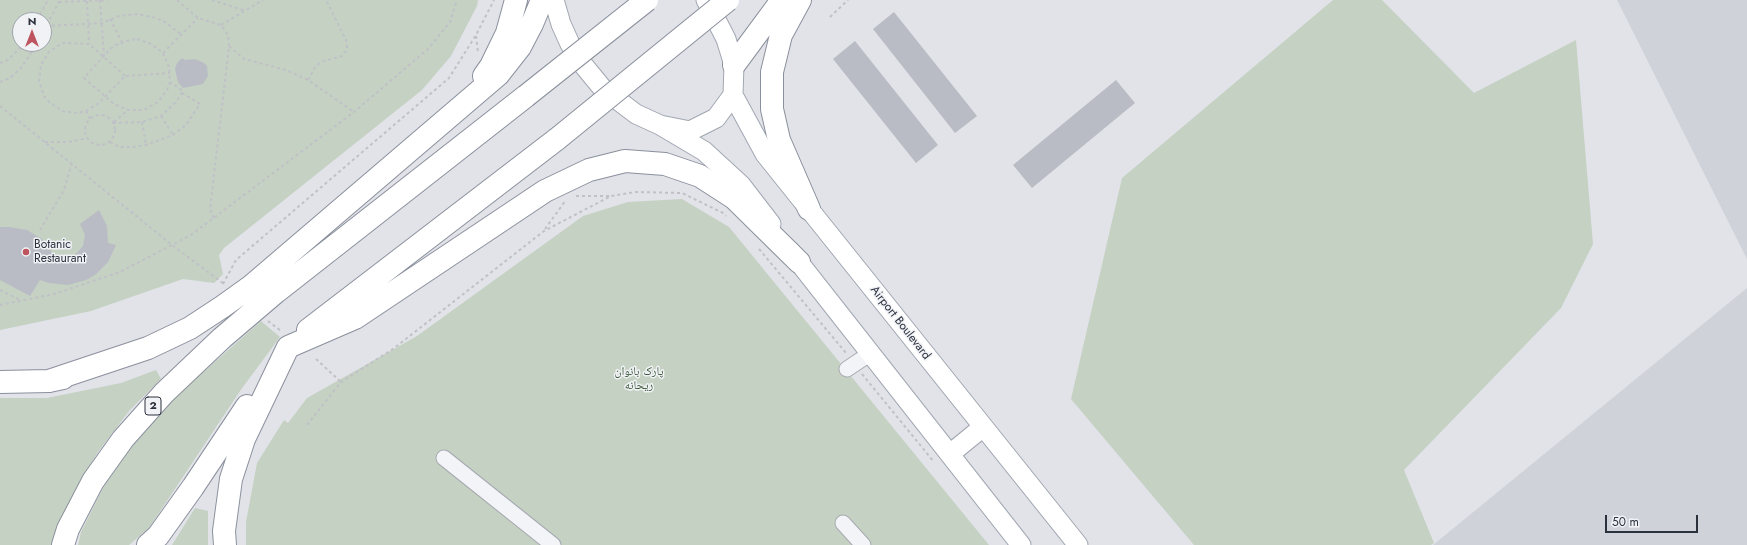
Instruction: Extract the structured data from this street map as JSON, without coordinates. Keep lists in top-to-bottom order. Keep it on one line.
{"streets":{"highway":["2"],"main road":["Airport Boulevard"]},"parks":["پارک بانوان ریحانه"],"places":["Botanic Restaurant"],"scale_bar":"50 m","north":"top"}
